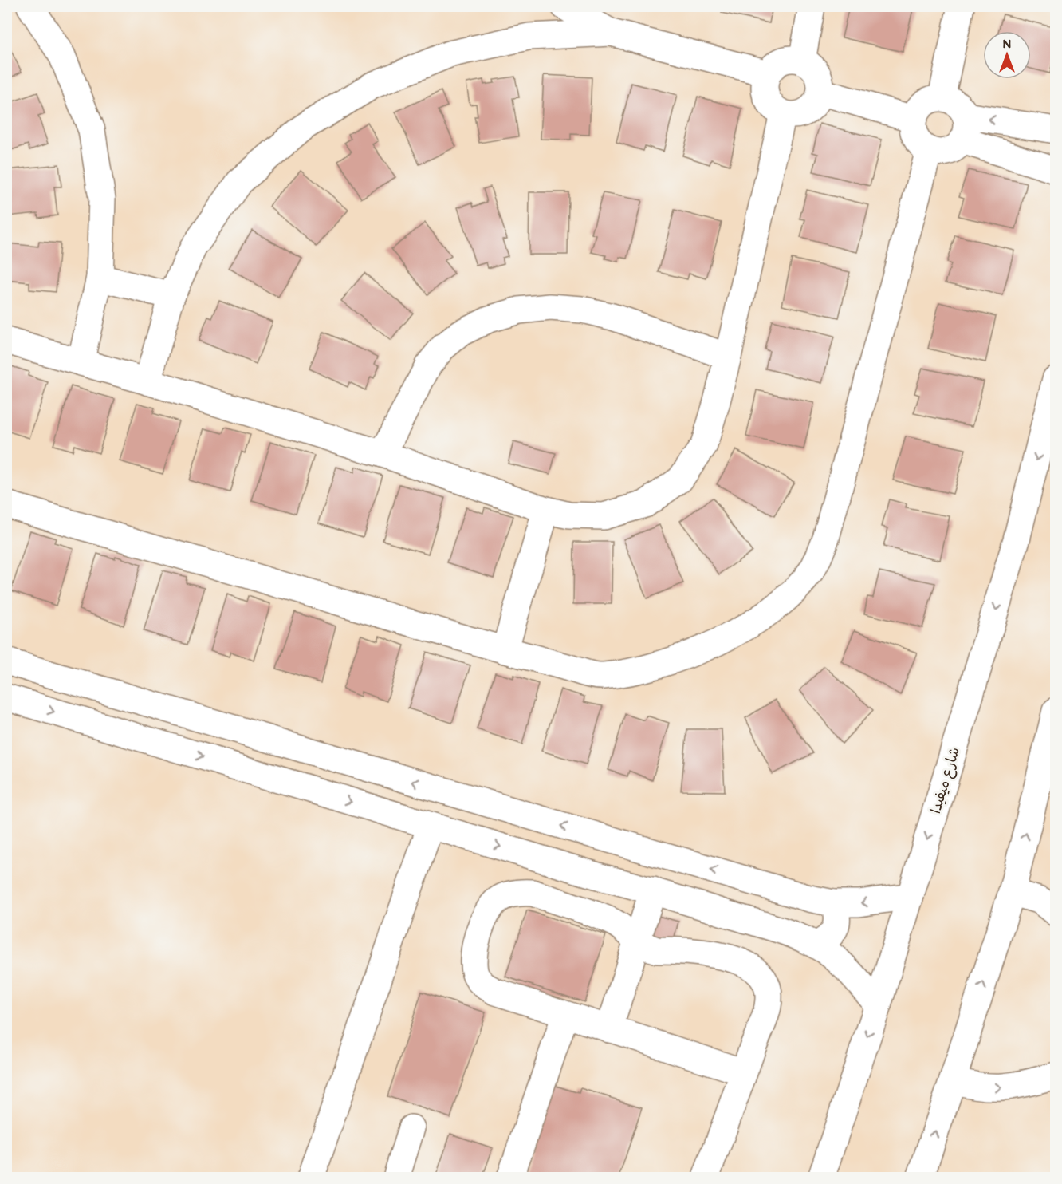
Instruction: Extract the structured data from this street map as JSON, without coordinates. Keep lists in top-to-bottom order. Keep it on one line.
{"streets":{"street":["شارع ميفيدا"]},"north":"top"}
